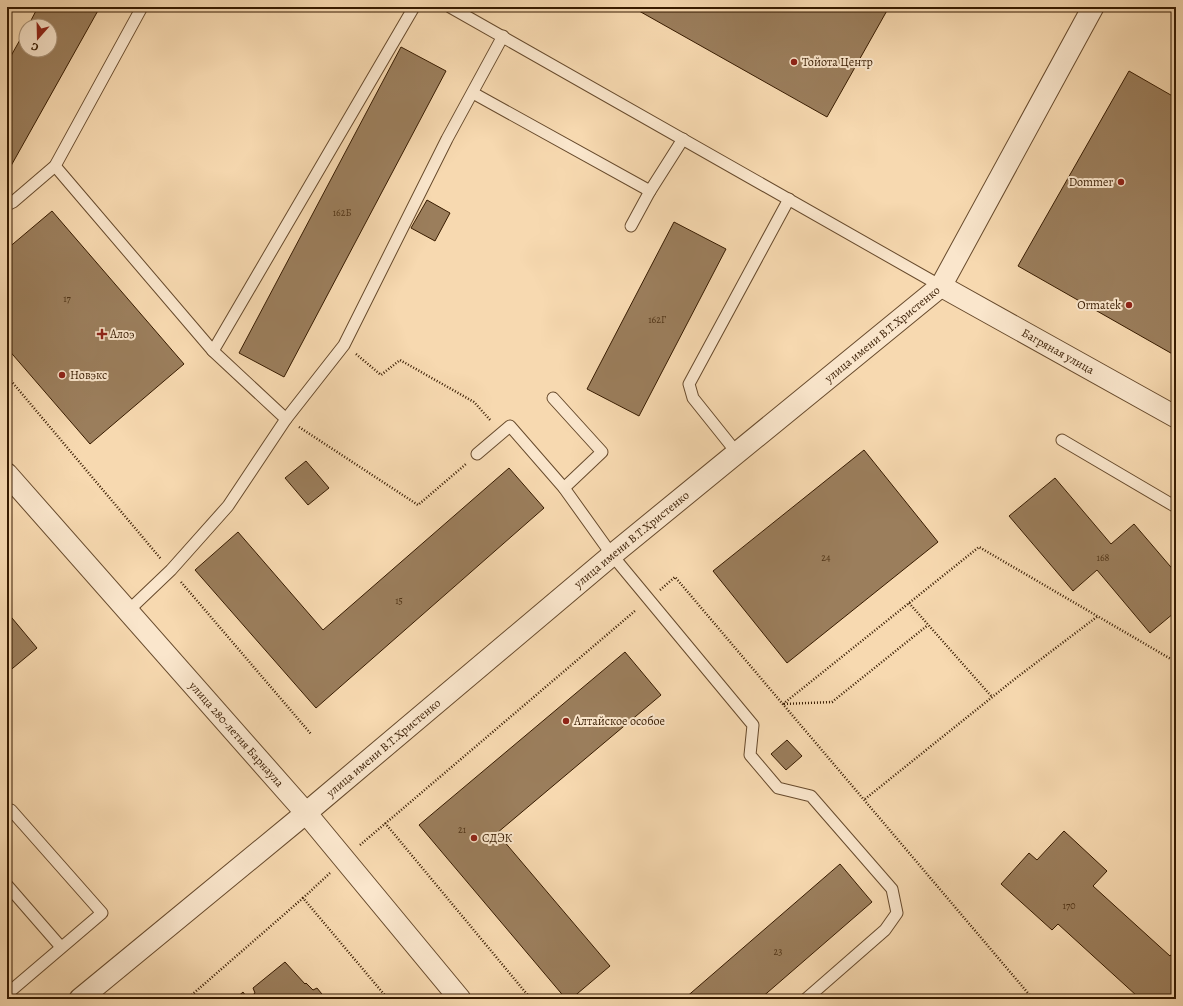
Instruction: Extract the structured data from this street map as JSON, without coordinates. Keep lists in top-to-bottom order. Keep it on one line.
{"streets":{"street":["улица имени В.Т.Христенко","Багряная улица","улица 280-летия Барнаула"]},"crossings":[["улица имени В.Т.Христенко","Багряная улица"],["улица имени В.Т.Христенко","улица 280-летия Барнаула"]],"places":{"other":["Тойота Центр","Dommer","Ormatek","Новэкс","Алтайское особое","СДЭК"],"health":["Алоэ"]},"house_numbers":["162Б","17","162Г","24","168","15","21","170","23"],"north":"bottom"}
